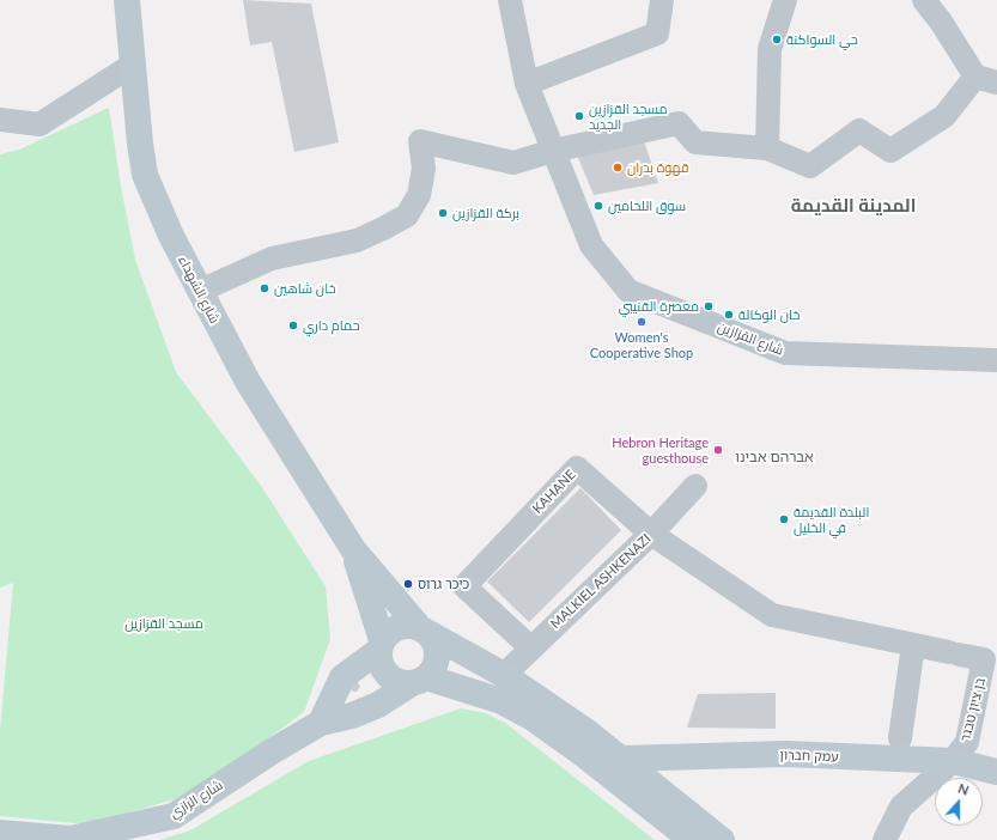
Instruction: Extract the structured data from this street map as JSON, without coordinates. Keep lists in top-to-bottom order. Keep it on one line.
{"streets":{"main road":["شارع الشهداء","עמק חברון","شارع الرازي"],"street":["شارع القزازين","KAHANE","MALKIEL ASHKENAZI","בן ציון טבגר"]},"crossings":[["KAHANE","MALKIEL ASHKENAZI"],["KAHANE","בן ציון טבגר"],["בן ציון טבגר","עמק חברון"]],"districts":["المدينة القديمة","אברהם אבינו"],"parks":["مسجد القزازين"],"places":["حي السواكنة","مسجد القزازين الجديد","قهوة بدران","سوق اللحامين","بركة القزازين","خان شاهين","معصرة القنيبي","خان الوكالة","Women's Cooperative Shop","حمام داري","Hebron Heritage guesthouse","البلدة القديمة في الخليل","כיכר גרוס"],"north":"top"}
